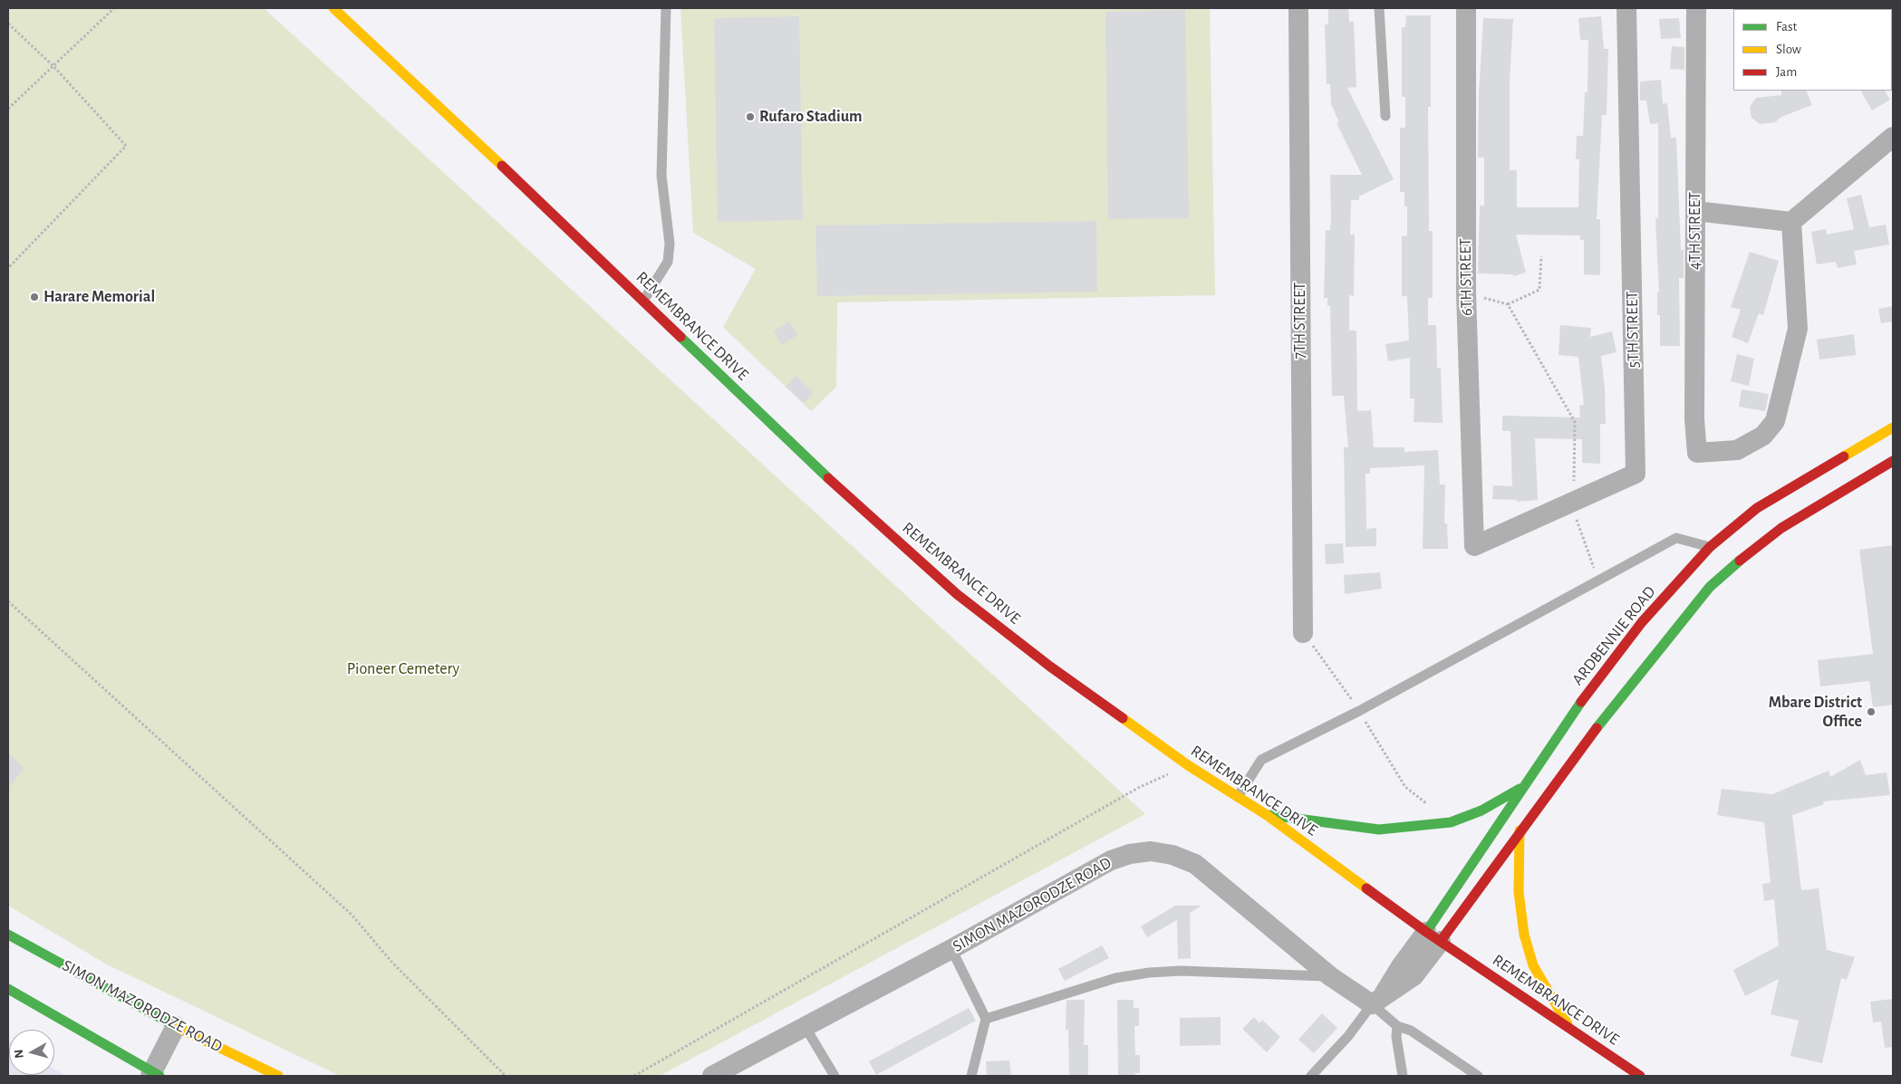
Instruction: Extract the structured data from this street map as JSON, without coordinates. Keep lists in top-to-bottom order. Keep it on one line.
{"streets":{"main road":["REMEMBRANCE DRIVE","ARDBENNIE ROAD","SIMON MAZORODZE ROAD"],"street":["4TH STREET","6TH STREET","7TH STREET","5TH STREET"]},"crossings":[["6TH STREET","5TH STREET"],["REMEMBRANCE DRIVE","ARDBENNIE ROAD"]],"parks":["Pioneer Cemetery"],"places":["Rufaro Stadium","Harare Memorial","Mbare District Office"],"legend":["Fast","Slow","Jam"],"north":"left"}
